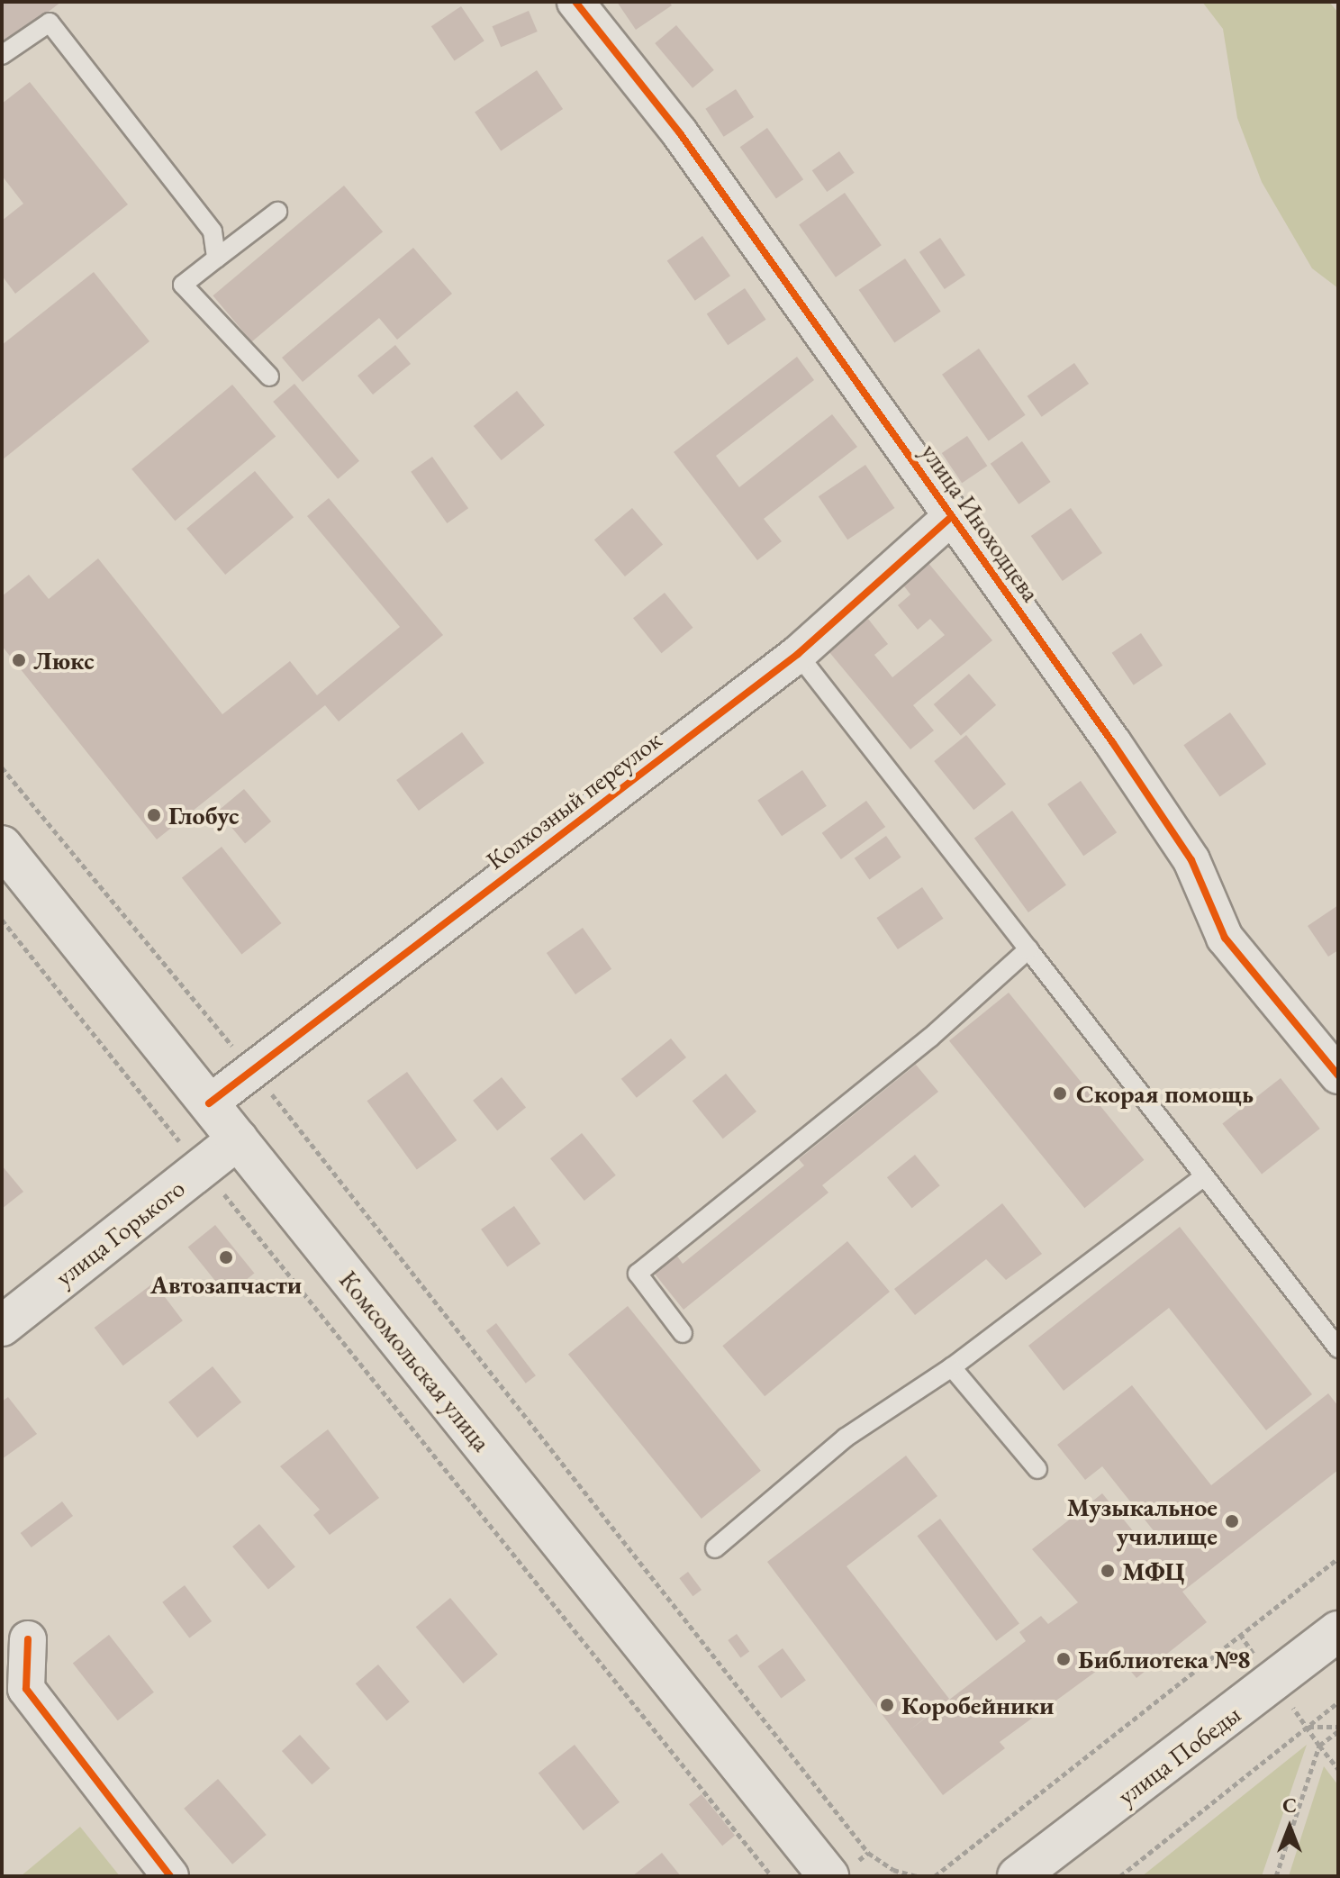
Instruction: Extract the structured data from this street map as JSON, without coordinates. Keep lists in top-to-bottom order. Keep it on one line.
{"streets":{"main road":["улица Горького","Комсомольская улица","улица Победы"],"street":["улица Иноходцева","Колхозный переулок"]},"crossings":[["улица Иноходцева","Колхозный переулок"],["Колхозный переулок","Комсомольская улица"],["улица Горького","Комсомольская улица"]],"places":["Люкс","Глобус","Скорая помощь","Автозапчасти","Музыкальное училище","МФЦ","Библиотека №8","Коробейники"],"north":"top"}
